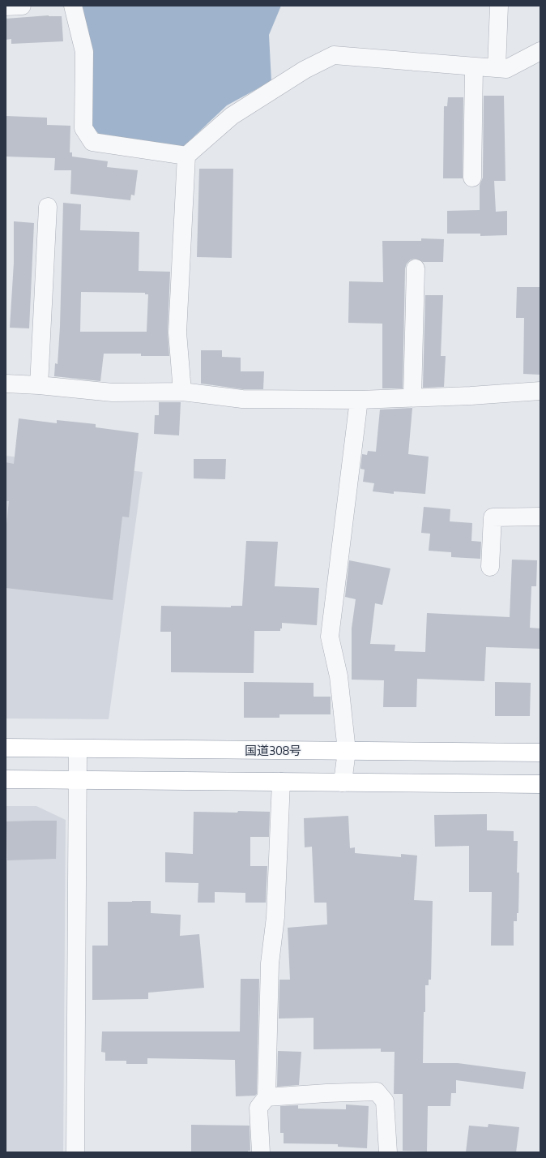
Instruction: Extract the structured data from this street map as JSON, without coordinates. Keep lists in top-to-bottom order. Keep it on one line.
{"streets":{"highway":["国道308号"]}}
